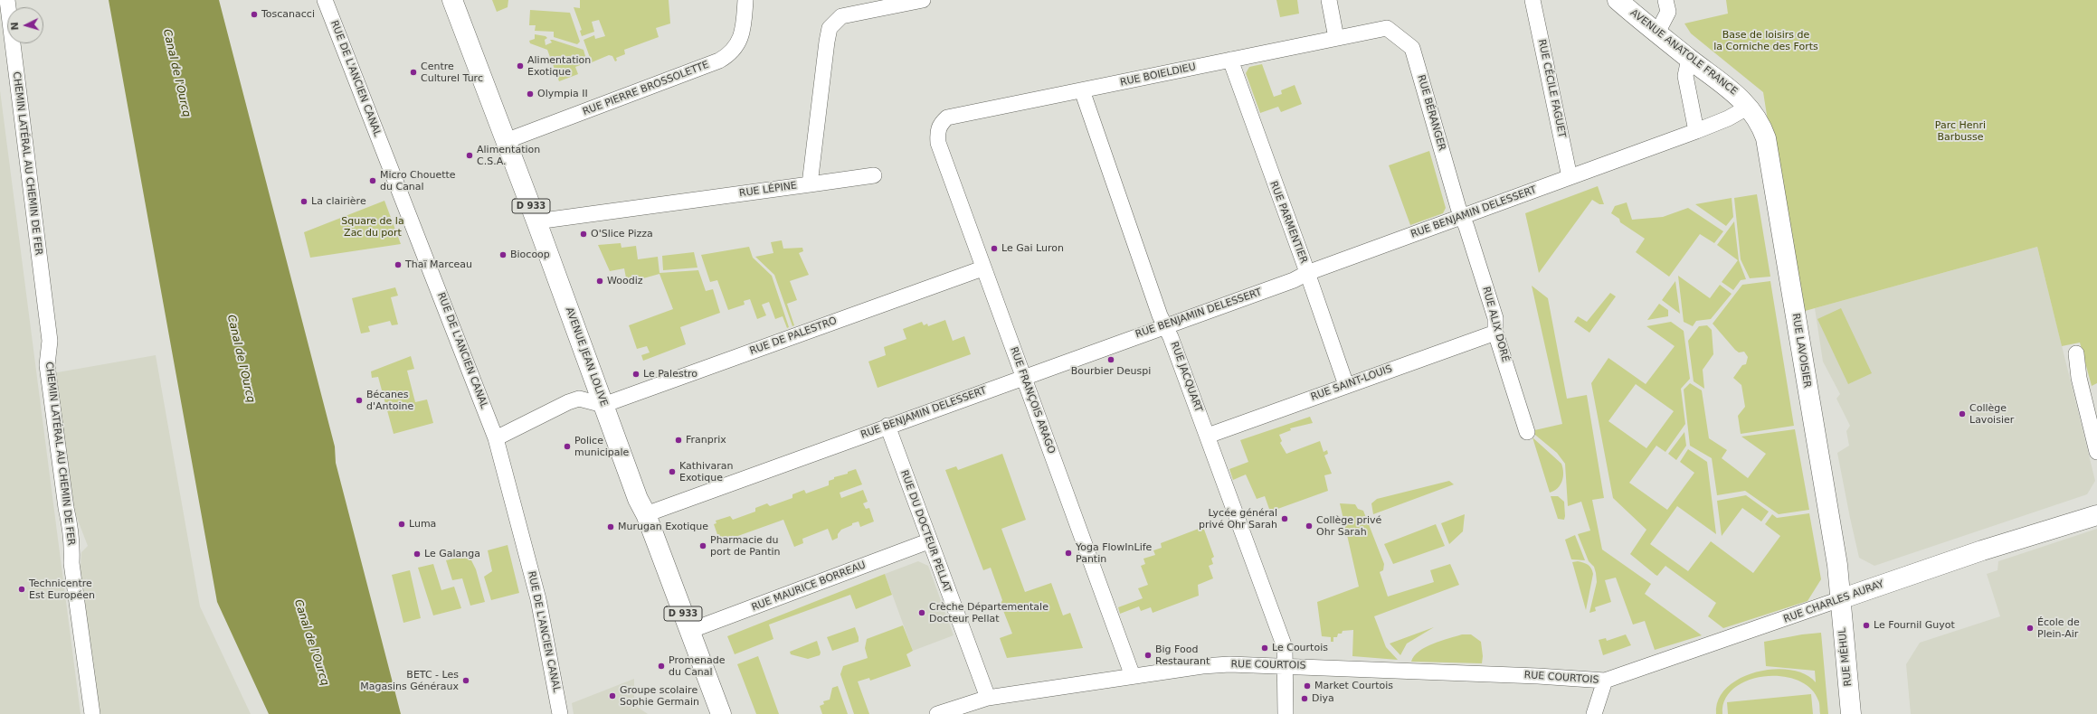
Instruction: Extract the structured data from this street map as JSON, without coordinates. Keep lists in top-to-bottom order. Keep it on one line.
{"streets":{"street":["AVENUE ANATOLE FRANCE","RUE BOIELDIEU","RUE DE L'ANCIEN CANAL","RUE PIERRE BROSSOLETTE","RUE CÉCILE FAGUET","RUE BÉRANGER","CHEMIN LATÉRAL AU CHEMIN DE FER","RUE LÉPINE","D 933","RUE BENJAMIN DELESSERT","RUE PARMENTIER","RUE ALIX DORÉ","RUE DE PALESTRO","RUE LAVOISIER","AVENUE JEAN LOLIVE","RUE JACQUART","RUE SAINT-LOUIS","RUE FRANÇOIS ARAGO","RUE DU DOCTEUR PELLAT","RUE MAURICE BORREAU","RUE CHARLES AURAY","RUE MÉHUL","RUE COURTOIS"]},"crossings":[["AVENUE ANATOLE FRANCE","RUE BENJAMIN DELESSERT"],["AVENUE ANATOLE FRANCE","RUE LAVOISIER"],["RUE BOIELDIEU","RUE BÉRANGER"],["RUE BOIELDIEU","RUE PARMENTIER"],["RUE BOIELDIEU","RUE JACQUART"],["RUE BOIELDIEU","RUE FRANÇOIS ARAGO"],["RUE PIERRE BROSSOLETTE","AVENUE JEAN LOLIVE"],["RUE CÉCILE FAGUET","RUE BENJAMIN DELESSERT"],["RUE BÉRANGER","RUE BENJAMIN DELESSERT"],["RUE BÉRANGER","RUE ALIX DORÉ"],["RUE LÉPINE","AVENUE JEAN LOLIVE"],["RUE BENJAMIN DELESSERT","RUE PARMENTIER"],["RUE BENJAMIN DELESSERT","RUE ALIX DORÉ"],["RUE BENJAMIN DELESSERT","RUE LAVOISIER"],["RUE BENJAMIN DELESSERT","AVENUE JEAN LOLIVE"],["RUE BENJAMIN DELESSERT","RUE JACQUART"],["RUE BENJAMIN DELESSERT","RUE FRANÇOIS ARAGO"],["RUE BENJAMIN DELESSERT","RUE DU DOCTEUR PELLAT"],["RUE PARMENTIER","RUE SAINT-LOUIS"],["RUE ALIX DORÉ","RUE SAINT-LOUIS"],["RUE DE PALESTRO","AVENUE JEAN LOLIVE"],["RUE DE PALESTRO","RUE FRANÇOIS ARAGO"],["RUE LAVOISIER","RUE CHARLES AURAY"],["RUE LAVOISIER","RUE MÉHUL"],["AVENUE JEAN LOLIVE","RUE MAURICE BORREAU"],["RUE JACQUART","RUE SAINT-LOUIS"],["RUE JACQUART","RUE COURTOIS"],["RUE FRANÇOIS ARAGO","RUE COURTOIS"],["RUE DU DOCTEUR PELLAT","RUE MAURICE BORREAU"],["RUE DU DOCTEUR PELLAT","RUE COURTOIS"],["RUE CHARLES AURAY","RUE MÉHUL"],["RUE CHARLES AURAY","RUE COURTOIS"]],"water":["Canal de l'Ourcq"],"parks":["Base de loisirs de la Corniche des Forts","Parc Henri Barbusse","Square de la Zac du port"],"places":["Toscanacci","Alimentation Exotique","Centre Culturel Turc","Olympia II","Alimentation C.S.A.","Micro Chouette du Canal","La clairière","O'Slice Pizza","Le Gai Luron","Biocoop","Thaï Marceau","Woodiz","Bourbier Deuspi","Le Palestro","Bécanes d'Antoine","Collège Lavoisier","Franprix","Police municipale","Kathivaran Exotique","Lycée général privé Ohr Sarah","Luma","Collège privé Ohr Sarah","Murugan Exotique","Pharmacie du port de Pantin","Yoga FlowInLife Pantin","Le Galanga","Technicentre Est Européen","Crèche Départementale Docteur Pellat","Le Fournil Guyot","École de Plein-Air","Le Courtois","Big Food Restaurant","Promenade du Canal","BETC - Les Magasins Généraux","Market Courtois","Groupe scolaire Sophie Germain","Diya"],"north":"left"}
